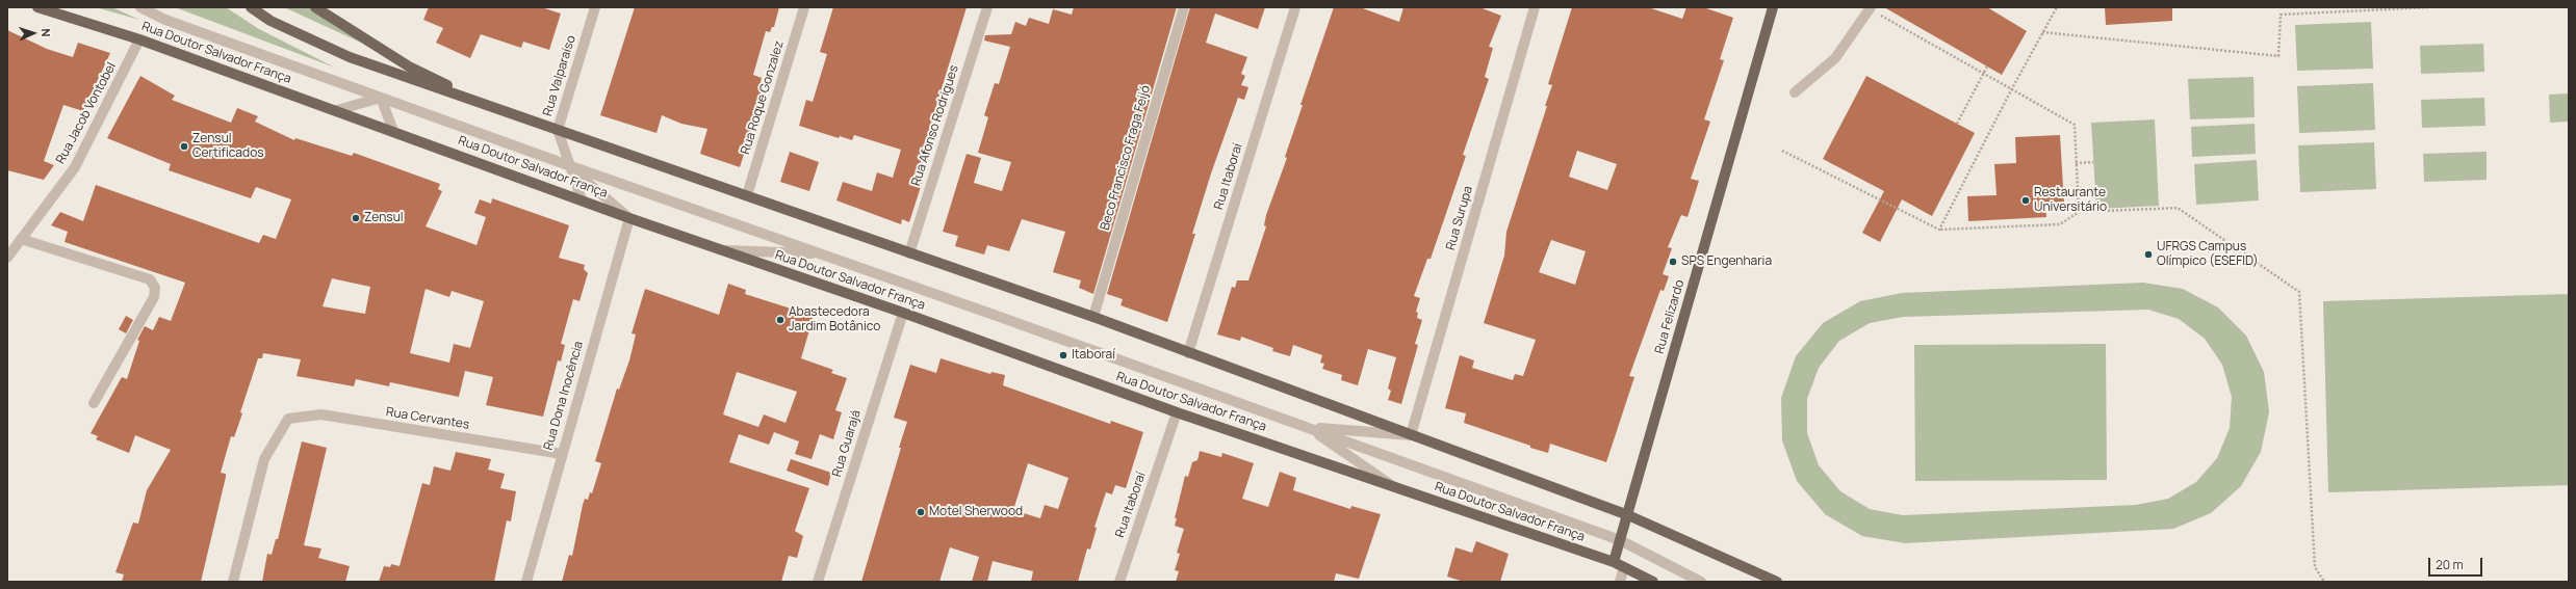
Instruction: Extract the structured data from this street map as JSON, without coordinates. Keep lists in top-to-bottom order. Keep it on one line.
{"streets":{"main road":["Rua Doutor Salvador França","Rua Felizardo"],"street":["Rua Valparaíso","Rua Roque Gonzalez","Rua Jacob Vontobel","Rua Afonso Rodrigues","Beco Francisco Fraga Feijó","Rua Itaboraí","Rua Surupa","Rua Dona Inocência","Rua Cervantes","Rua Guarajá"]},"crossings":[["Rua Doutor Salvador França","Rua Valparaíso"],["Rua Doutor Salvador França","Rua Jacob Vontobel"],["Rua Doutor Salvador França","Rua Itaboraí"],["Rua Doutor Salvador França","Rua Felizardo"],["Rua Doutor Salvador França","Rua Dona Inocência"],["Rua Doutor Salvador França","Rua Guarajá"],["Rua Dona Inocência","Rua Cervantes"]],"places":["Zensul Certificados","Restaurante Universitário","Zensul","UFRGS Campus Olímpico (ESEFID)","SPS Engenharia","Abastecedora Jardim Botânico","Itaboraí","Motel Sherwood"],"scale_bar":"20 m","north":"right"}
